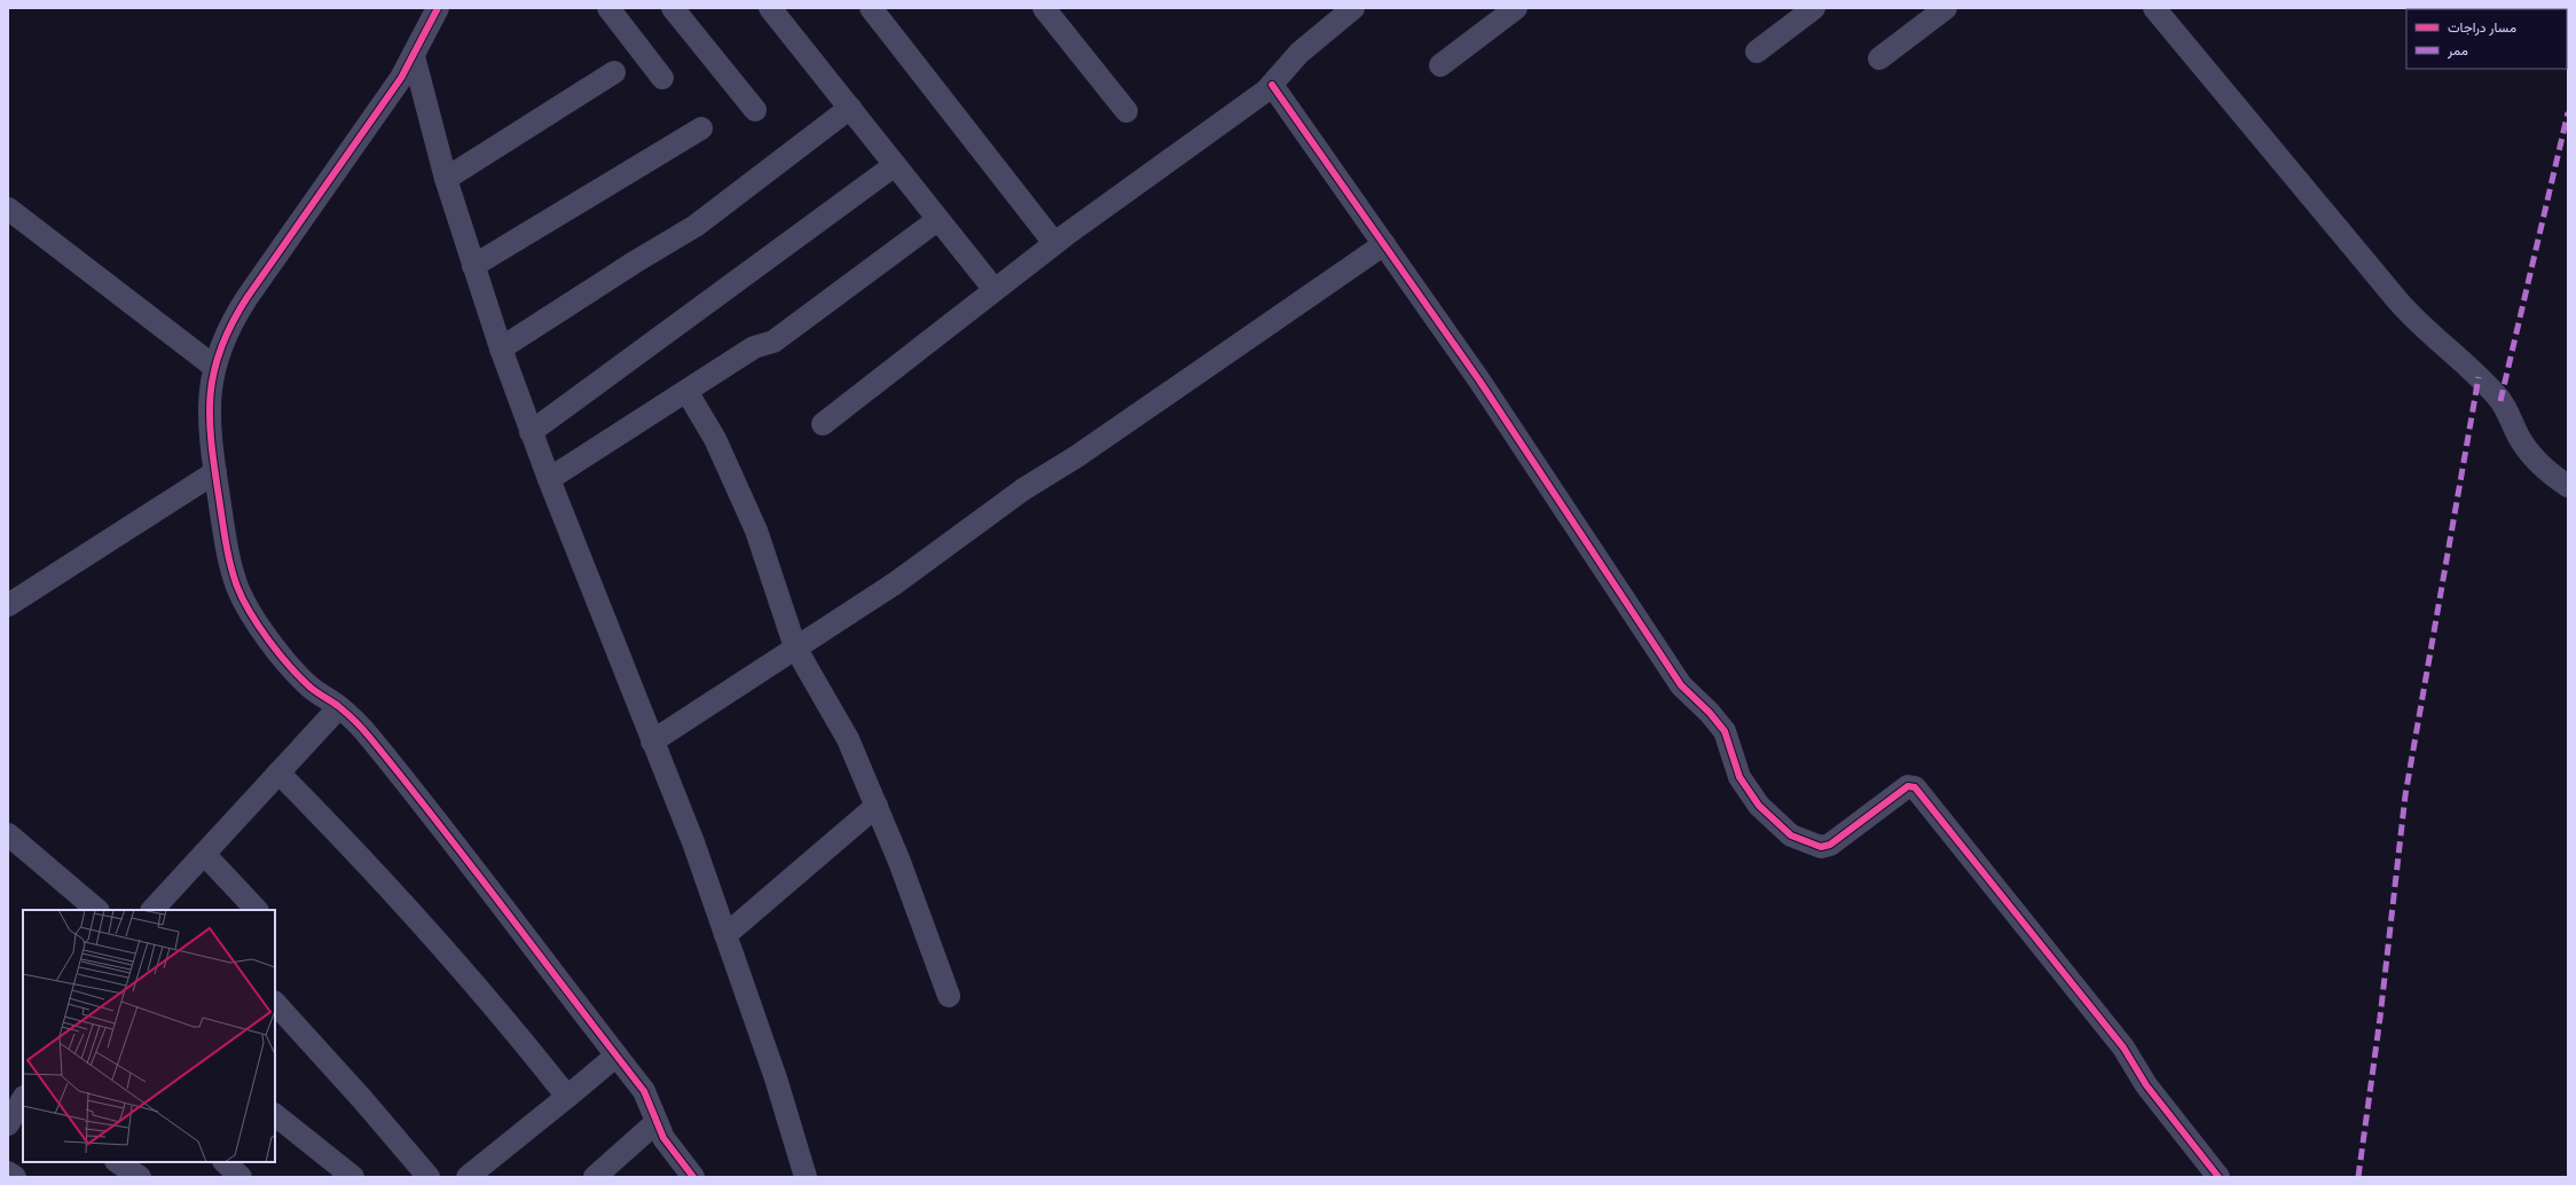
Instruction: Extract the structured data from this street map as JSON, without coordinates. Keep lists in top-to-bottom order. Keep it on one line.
{"legend":["مسار دراجات","ممر"]}
